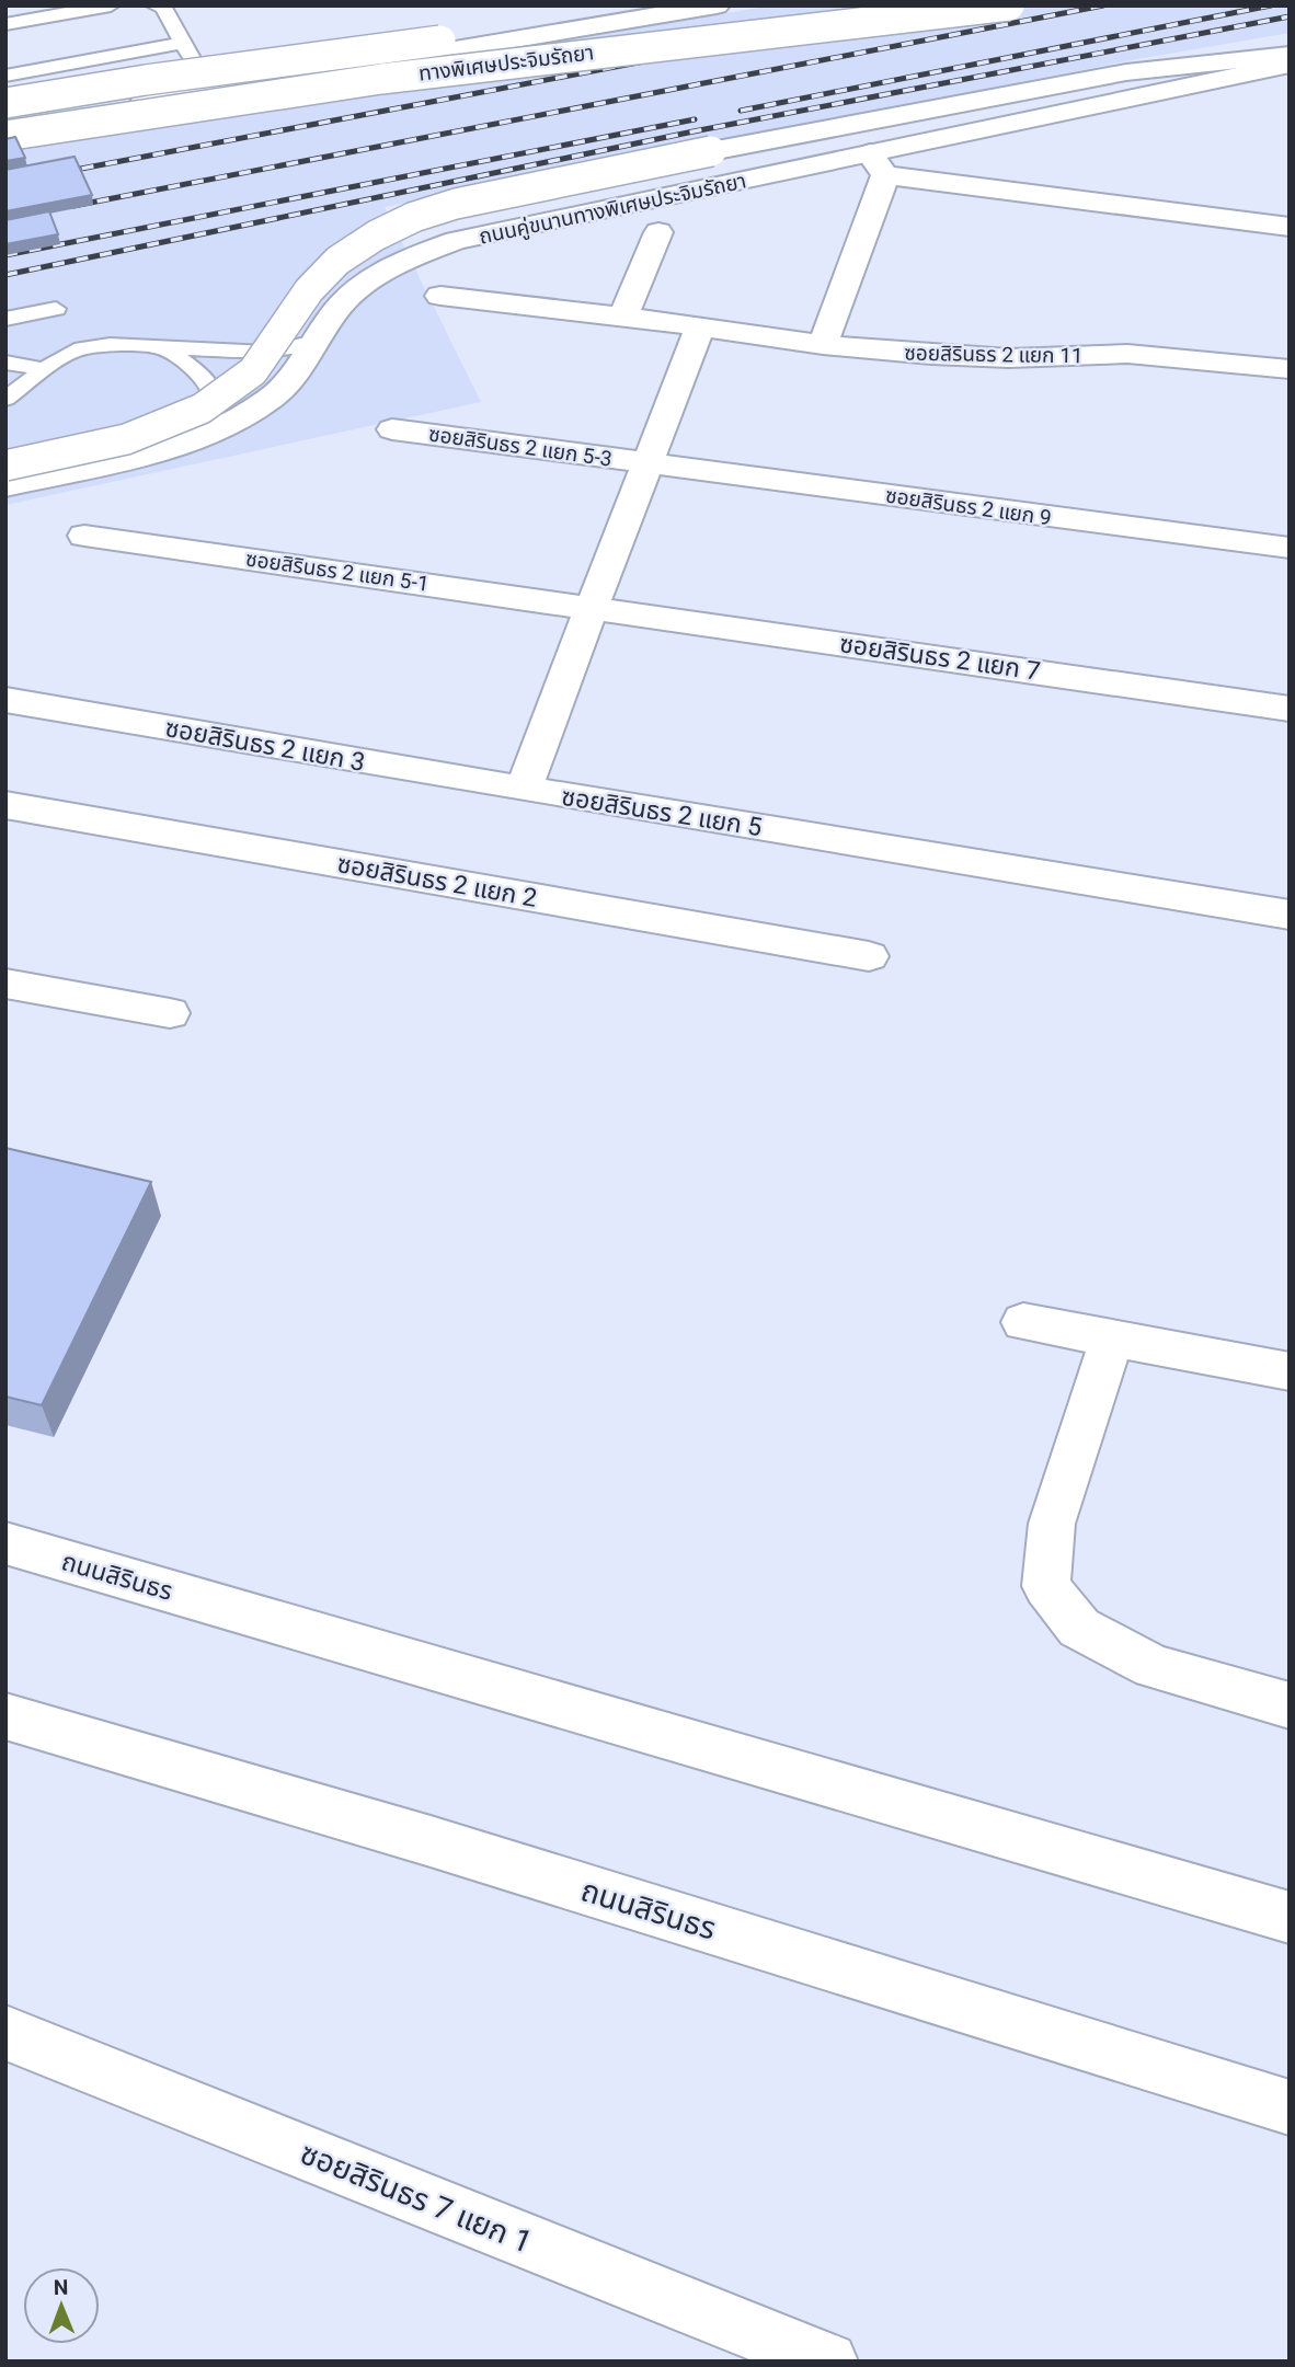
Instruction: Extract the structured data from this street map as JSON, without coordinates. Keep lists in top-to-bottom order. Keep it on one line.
{"streets":{"main road":["ทางพิเศษประจิมรัถยา","ถนนคู่ขนานทางพิเศษประจิมรัถยา","ซอยสิรินธร 2 แยก 11","ซอยสิรินธร 2 แยก 5-3","ซอยสิรินธร 2 แยก 9","ซอยสิรินธร 2 แยก 5-1","ซอยสิรินธร 2 แยก 7","ซอยสิรินธร 2 แยก 3","ซอยสิรินธร 2 แยก 5","ซอยสิรินธร 2 แยก 2","ถนนสิรินธร","ซอยสิรินธร 7 แยก 1"]},"crossings":[["ซอยสิรินธร 2 แยก 11","ซอยสิรินธร 2 แยก 5"],["ซอยสิรินธร 2 แยก 5-3","ซอยสิรินธร 2 แยก 9"],["ซอยสิรินธร 2 แยก 5-3","ซอยสิรินธร 2 แยก 5"],["ซอยสิรินธร 2 แยก 9","ซอยสิรินธร 2 แยก 5"],["ซอยสิรินธร 2 แยก 5-1","ซอยสิรินธร 2 แยก 7"],["ซอยสิรินธร 2 แยก 5-1","ซอยสิรินธร 2 แยก 5"],["ซอยสิรินธร 2 แยก 7","ซอยสิรินธร 2 แยก 5"],["ซอยสิรินธร 2 แยก 3","ซอยสิรินธร 2 แยก 5"]],"north":"top"}
